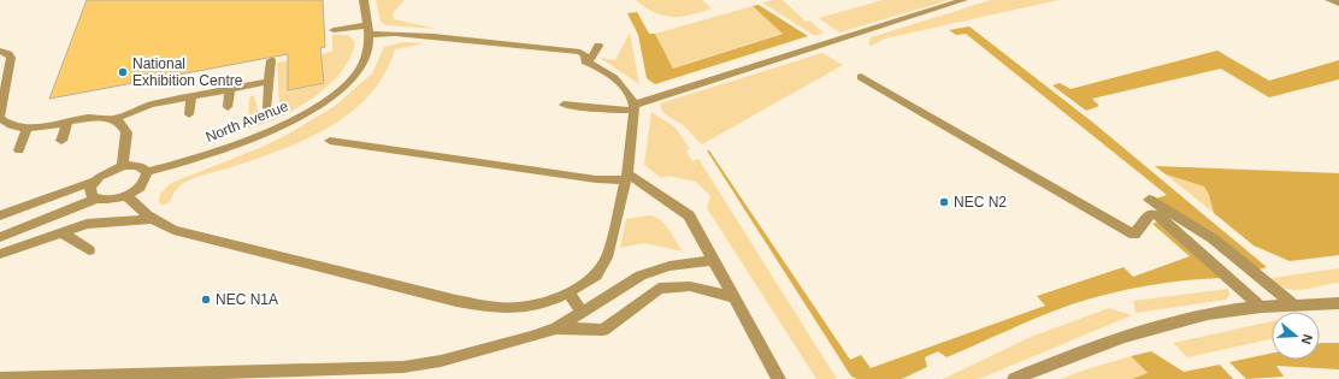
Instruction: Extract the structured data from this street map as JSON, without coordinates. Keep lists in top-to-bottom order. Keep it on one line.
{"streets":{"street":["North Avenue"]},"places":["National Exhibition Centre","NEC N2","NEC N1A"],"north":"right"}
